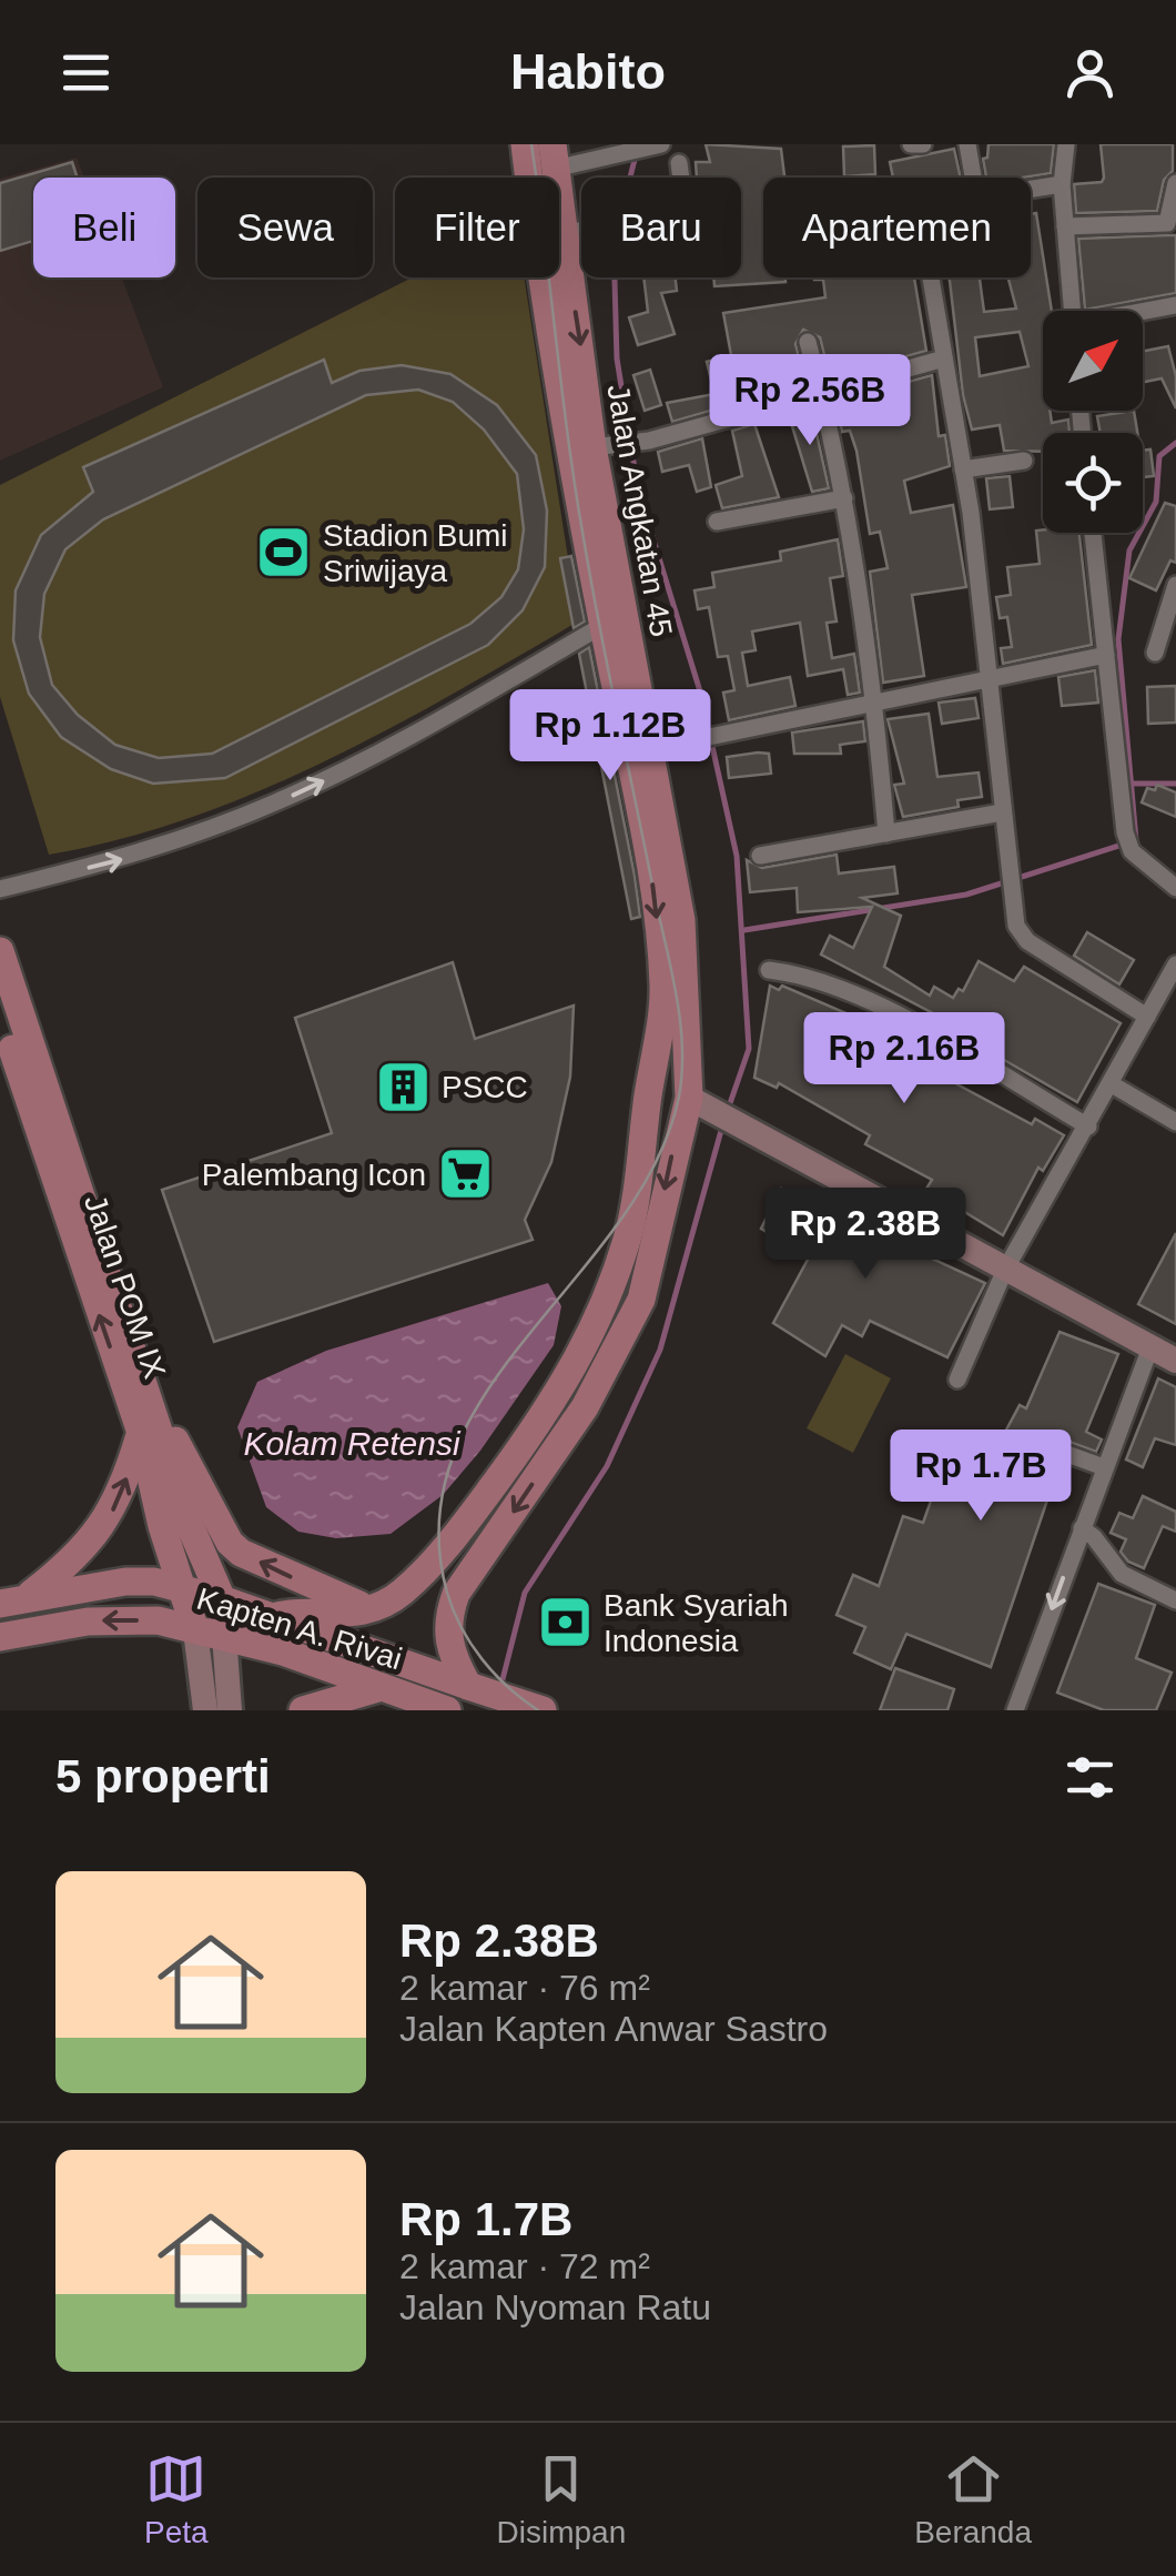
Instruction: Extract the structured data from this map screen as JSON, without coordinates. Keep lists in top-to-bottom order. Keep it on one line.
{"streets":{"main road":["Jalan Angkatan 45","Jalan POM IX","Kapten A. Rivai"]},"crossings":[["Jalan Angkatan 45","Kapten A. Rivai"],["Jalan POM IX","Kapten A. Rivai"]],"water":["Kolam Retensi"],"places":{"sports":["Stadion Bumi Sriwijaya"],"building":["PSCC"],"supermarket":["Palembang Icon"],"bank":["Bank Syariah Indonesia"]},"north":"top right","page":{"header":"Habito","chip":["Beli","Sewa","Filter","Baru","Apartemen"],"price":["Rp 2.56B","Rp 1.12B","Rp 2.16B","Rp 2.38B","Rp 1.7B"],"heading":"5 properti","list":[{"name":"Rp 2.38B","note":"2 kamar · 76 m² · Jalan Kapten Anwar Sastro"},{"name":"Rp 1.7B","note":"2 kamar · 72 m² · Jalan Nyoman Ratu"}],"tabs":["Peta","Disimpan","Beranda"]}}
